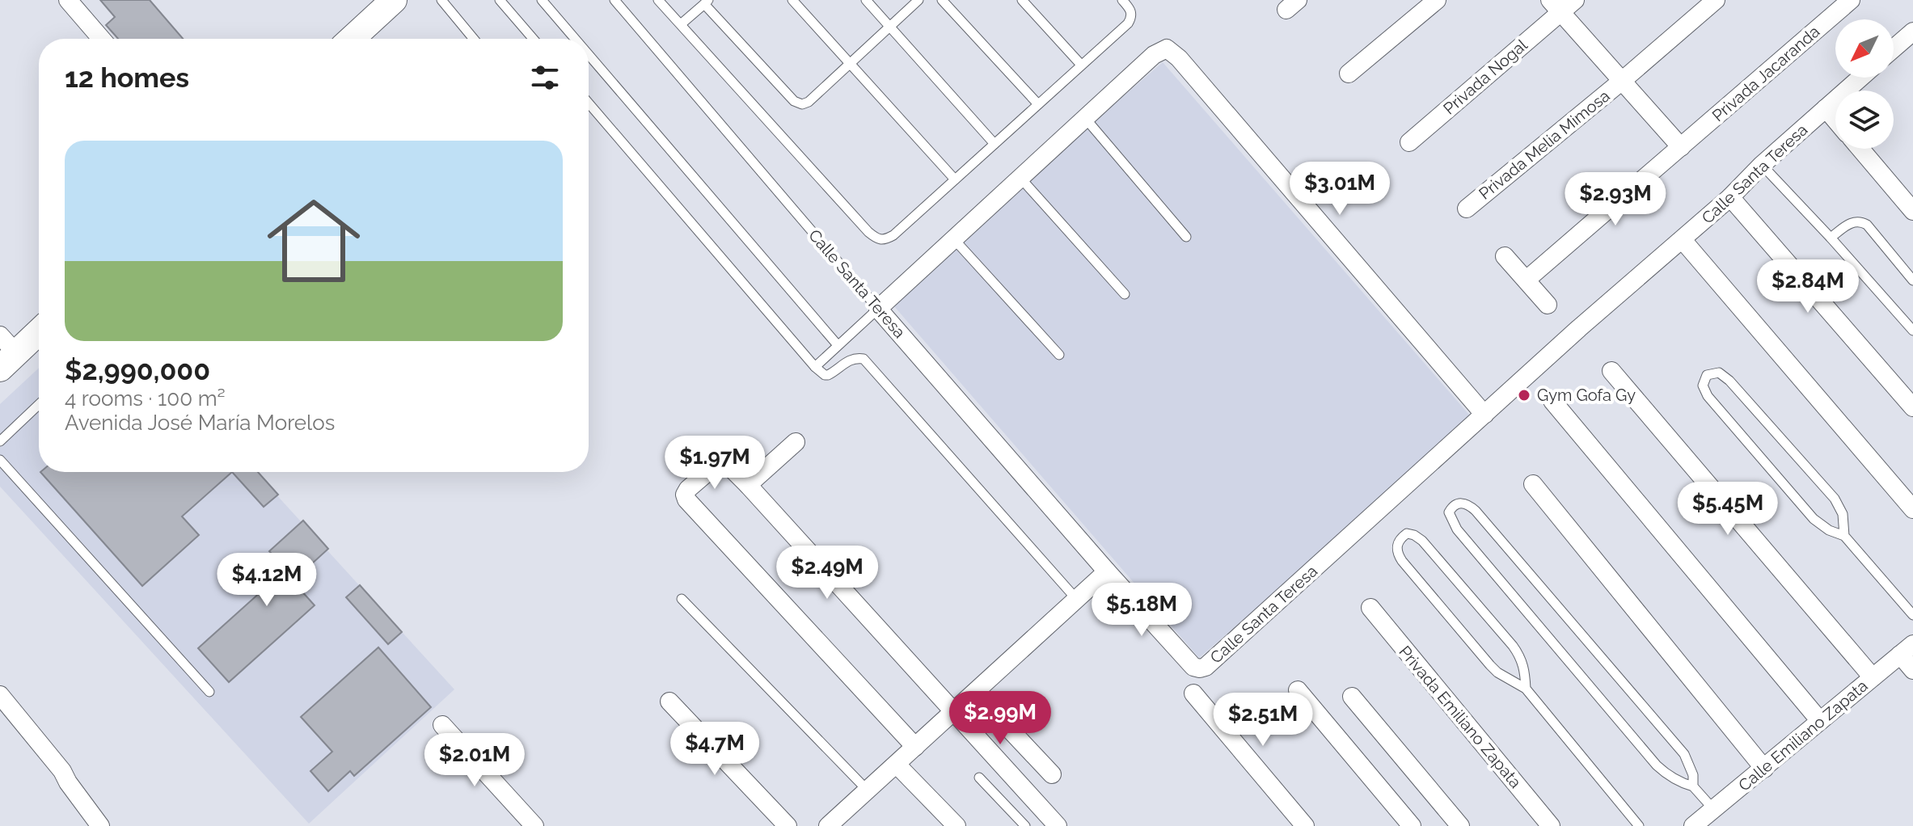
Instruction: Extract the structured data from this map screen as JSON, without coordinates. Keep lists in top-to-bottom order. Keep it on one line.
{"streets":{"street":["Privada Jacaranda","Privada Nogal","Privada Melia Mimosa","Calle Santa Teresa","Privada Emiliano Zapata","Calle Emiliano Zapata"]},"places":["Gym Gofa Gy"],"north":"bottom left","page":{"heading":"12 homes","list":[{"name":"$2,990,000","note":"4 rooms · 100 m² · Avenida José María Morelos"}],"price":["$3.01M","$2.93M","$2.84M","$1.97M","$5.45M","$2.49M","$4.12M","$5.18M","$2.99M","$2.51M","$4.7M","$2.01M"]}}
